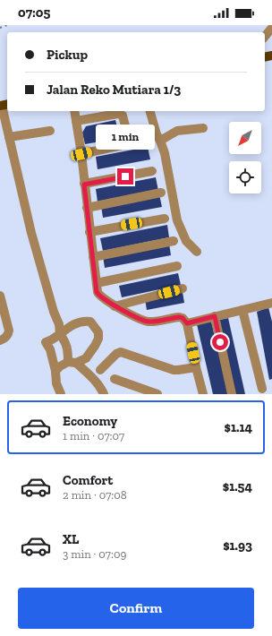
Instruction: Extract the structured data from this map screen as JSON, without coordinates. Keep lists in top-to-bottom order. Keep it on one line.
{"north":"bottom left","page":{"status":"07:05","banner":["Pickup","Jalan Reko Mutiara 1/3"],"bubble":"1 min","list":[{"name":"Economy","note":"1 min · 07:07","value":"$1.14"},{"name":"Comfort","note":"2 min · 07:08","value":"$1.54"},{"name":"XL","note":"3 min · 07:09","value":"$1.93"}],"buttons":"Confirm"}}
